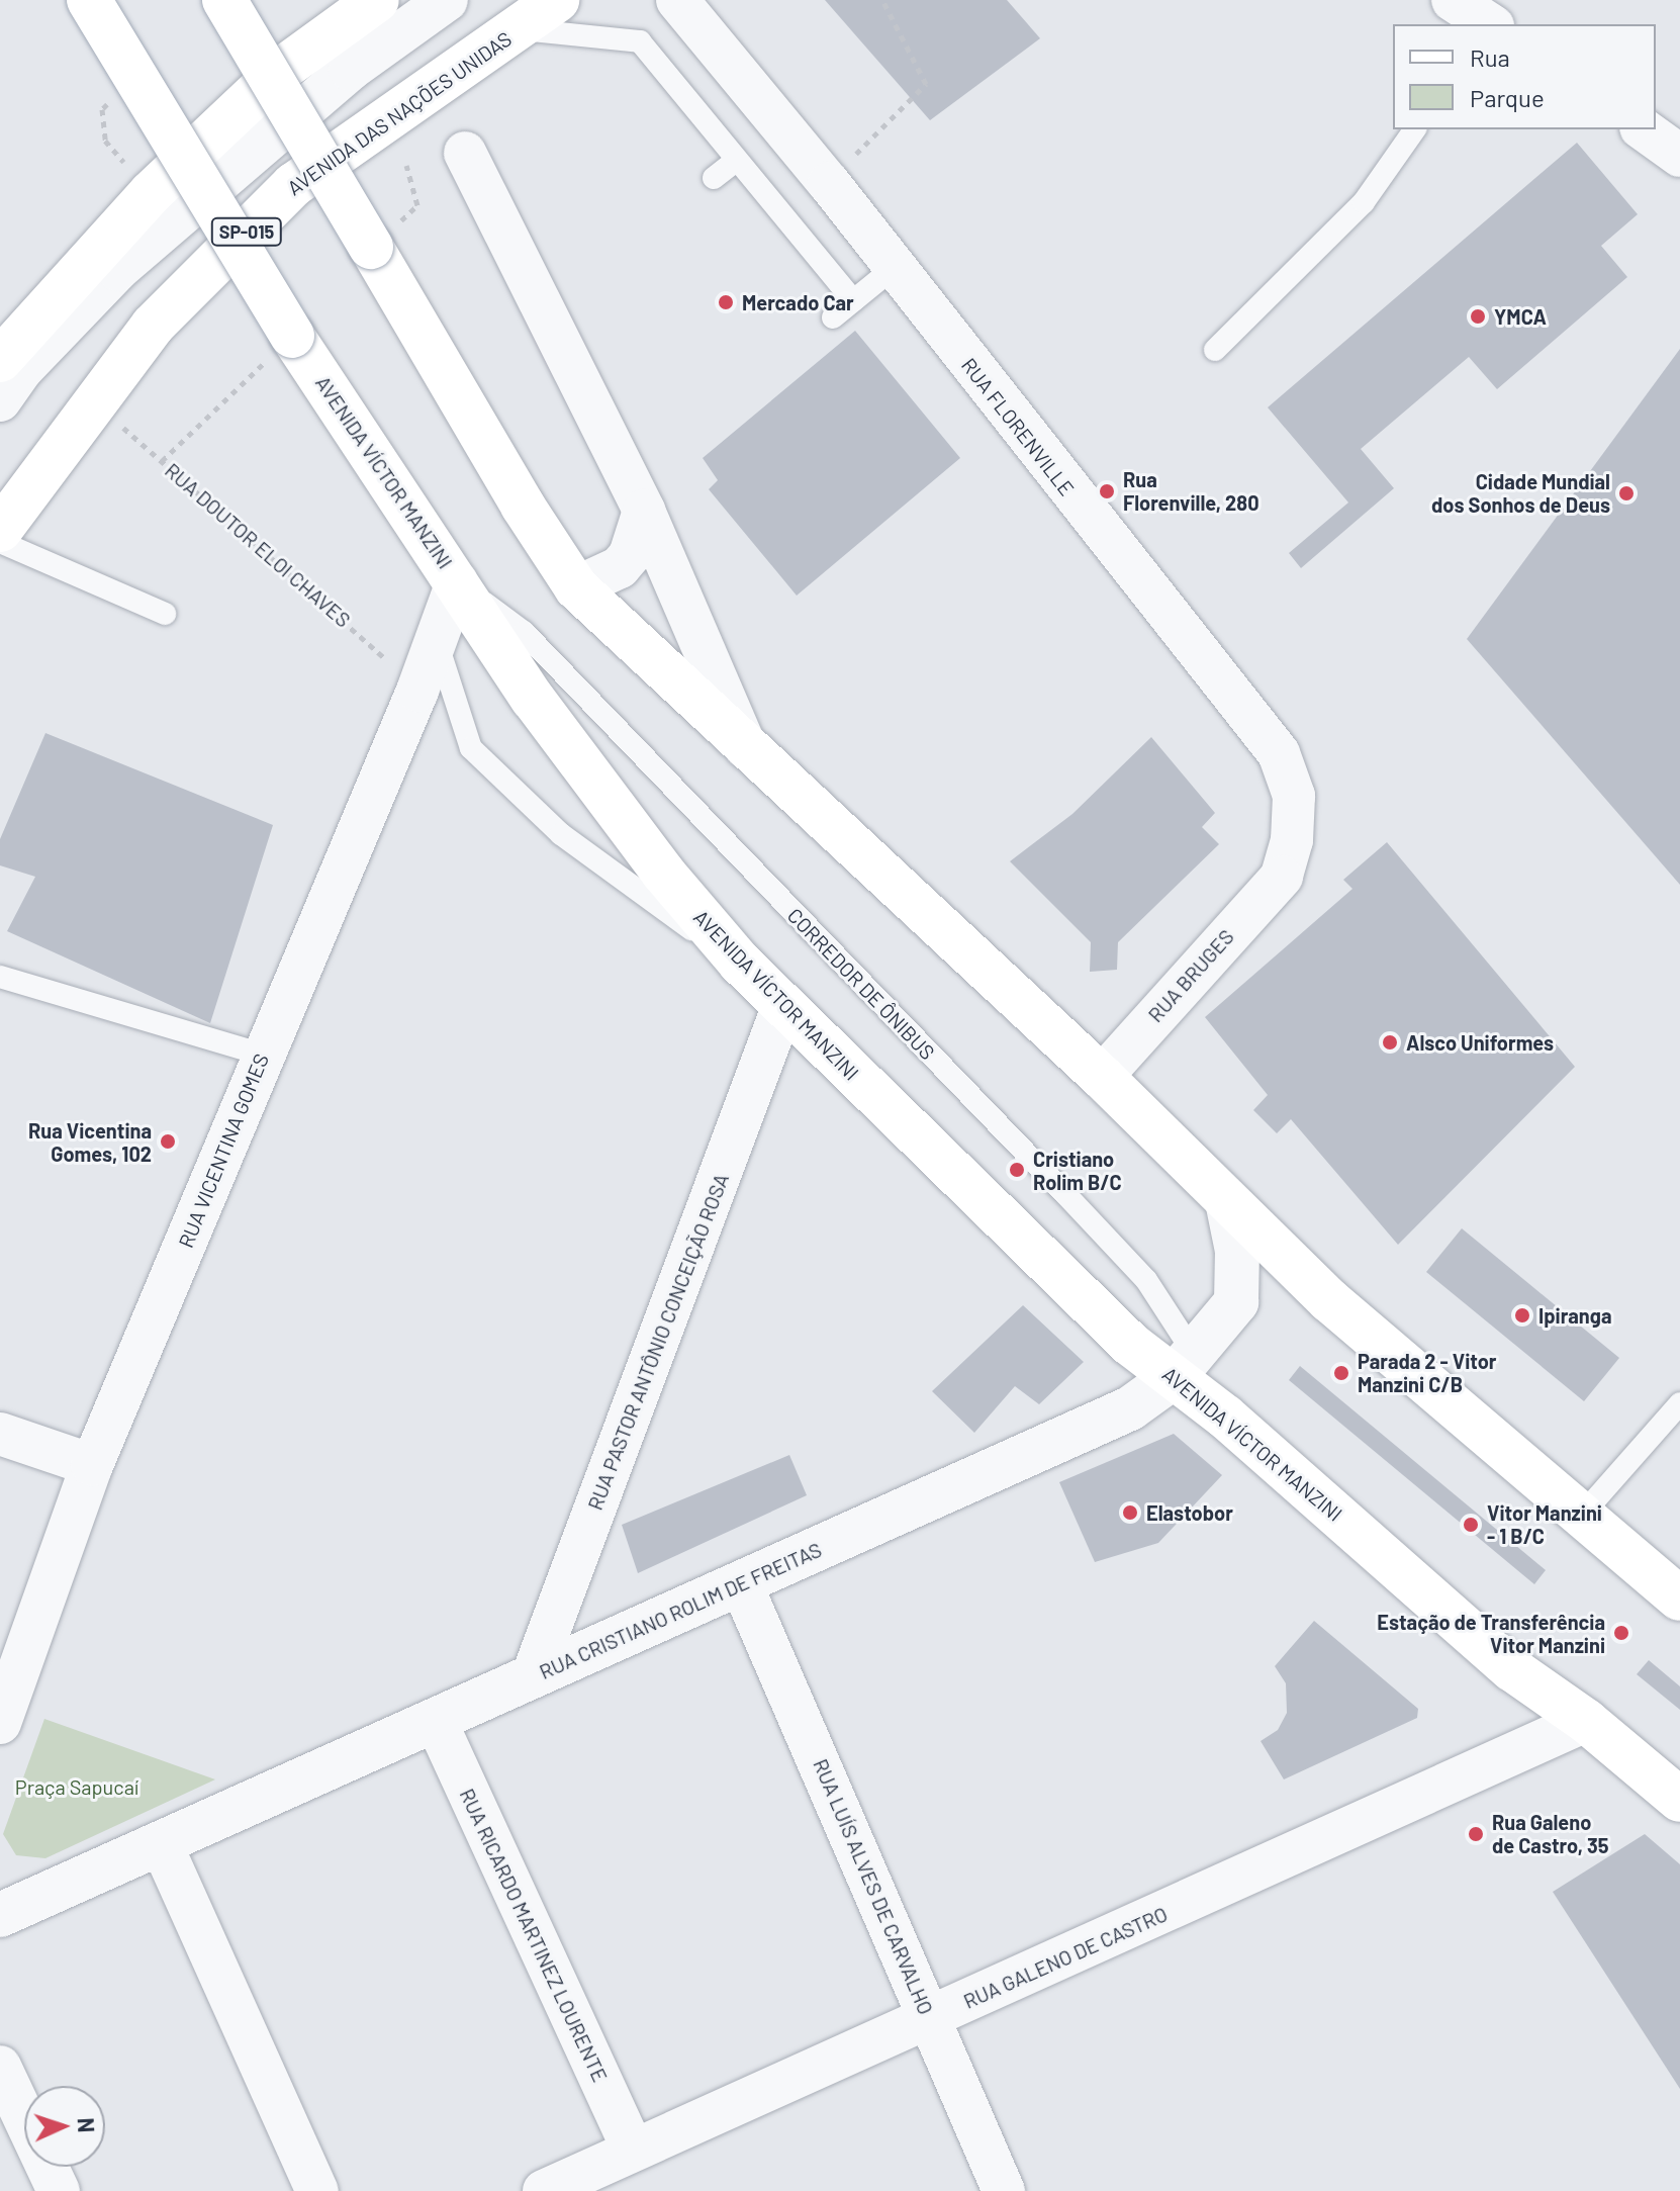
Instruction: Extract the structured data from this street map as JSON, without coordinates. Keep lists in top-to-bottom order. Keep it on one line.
{"streets":{"main road":["AVENIDA DAS NAÇÕES UNIDAS","SP-015","AVENIDA VÍCTOR MANZINI"],"street":["RUA FLORENVILLE","RUA BRUGES","RUA VICENTINA GOMES","RUA PASTOR ANTÔNIO CONCEIÇÃO ROSA","RUA CRISTIANO ROLIM DE FREITAS","RUA LUÍS ALVES DE CARVALHO","RUA RICARDO MARTINEZ LOURENTE","RUA GALENO DE CASTRO"],"lane":["CORREDOR DE ÔNIBUS"],"path":["RUA DOUTOR ELOI CHAVES"]},"crossings":[["AVENIDA DAS NAÇÕES UNIDAS","RUA DOUTOR ELOI CHAVES"],["RUA FLORENVILLE","RUA BRUGES"],["AVENIDA VÍCTOR MANZINI","CORREDOR DE ÔNIBUS"],["AVENIDA VÍCTOR MANZINI","RUA VICENTINA GOMES"],["AVENIDA VÍCTOR MANZINI","RUA PASTOR ANTÔNIO CONCEIÇÃO ROSA"],["AVENIDA VÍCTOR MANZINI","RUA CRISTIANO ROLIM DE FREITAS"],["AVENIDA VÍCTOR MANZINI","RUA GALENO DE CASTRO"],["RUA DOUTOR ELOI CHAVES","RUA VICENTINA GOMES"],["CORREDOR DE ÔNIBUS","RUA VICENTINA GOMES"],["CORREDOR DE ÔNIBUS","RUA CRISTIANO ROLIM DE FREITAS"],["RUA PASTOR ANTÔNIO CONCEIÇÃO ROSA","RUA CRISTIANO ROLIM DE FREITAS"],["RUA CRISTIANO ROLIM DE FREITAS","RUA LUÍS ALVES DE CARVALHO"],["RUA CRISTIANO ROLIM DE FREITAS","RUA RICARDO MARTINEZ LOURENTE"],["RUA LUÍS ALVES DE CARVALHO","RUA GALENO DE CASTRO"],["RUA RICARDO MARTINEZ LOURENTE","RUA GALENO DE CASTRO"]],"parks":["Praça Sapucaí"],"places":["Mercado Car","YMCA","Rua Florenville, 280","Cidade Mundial dos Sonhos de Deus","Alsco Uniformes","Rua Vicentina Gomes, 102","Cristiano Rolim B/C","Ipiranga","Parada 2 - Vitor Manzini C/B","Elastobor","Vitor Manzini - 1 B/C","Estação de Transferência Vitor Manzini","Rua Galeno de Castro, 35"],"legend":["Rua","Parque"],"north":"right"}
